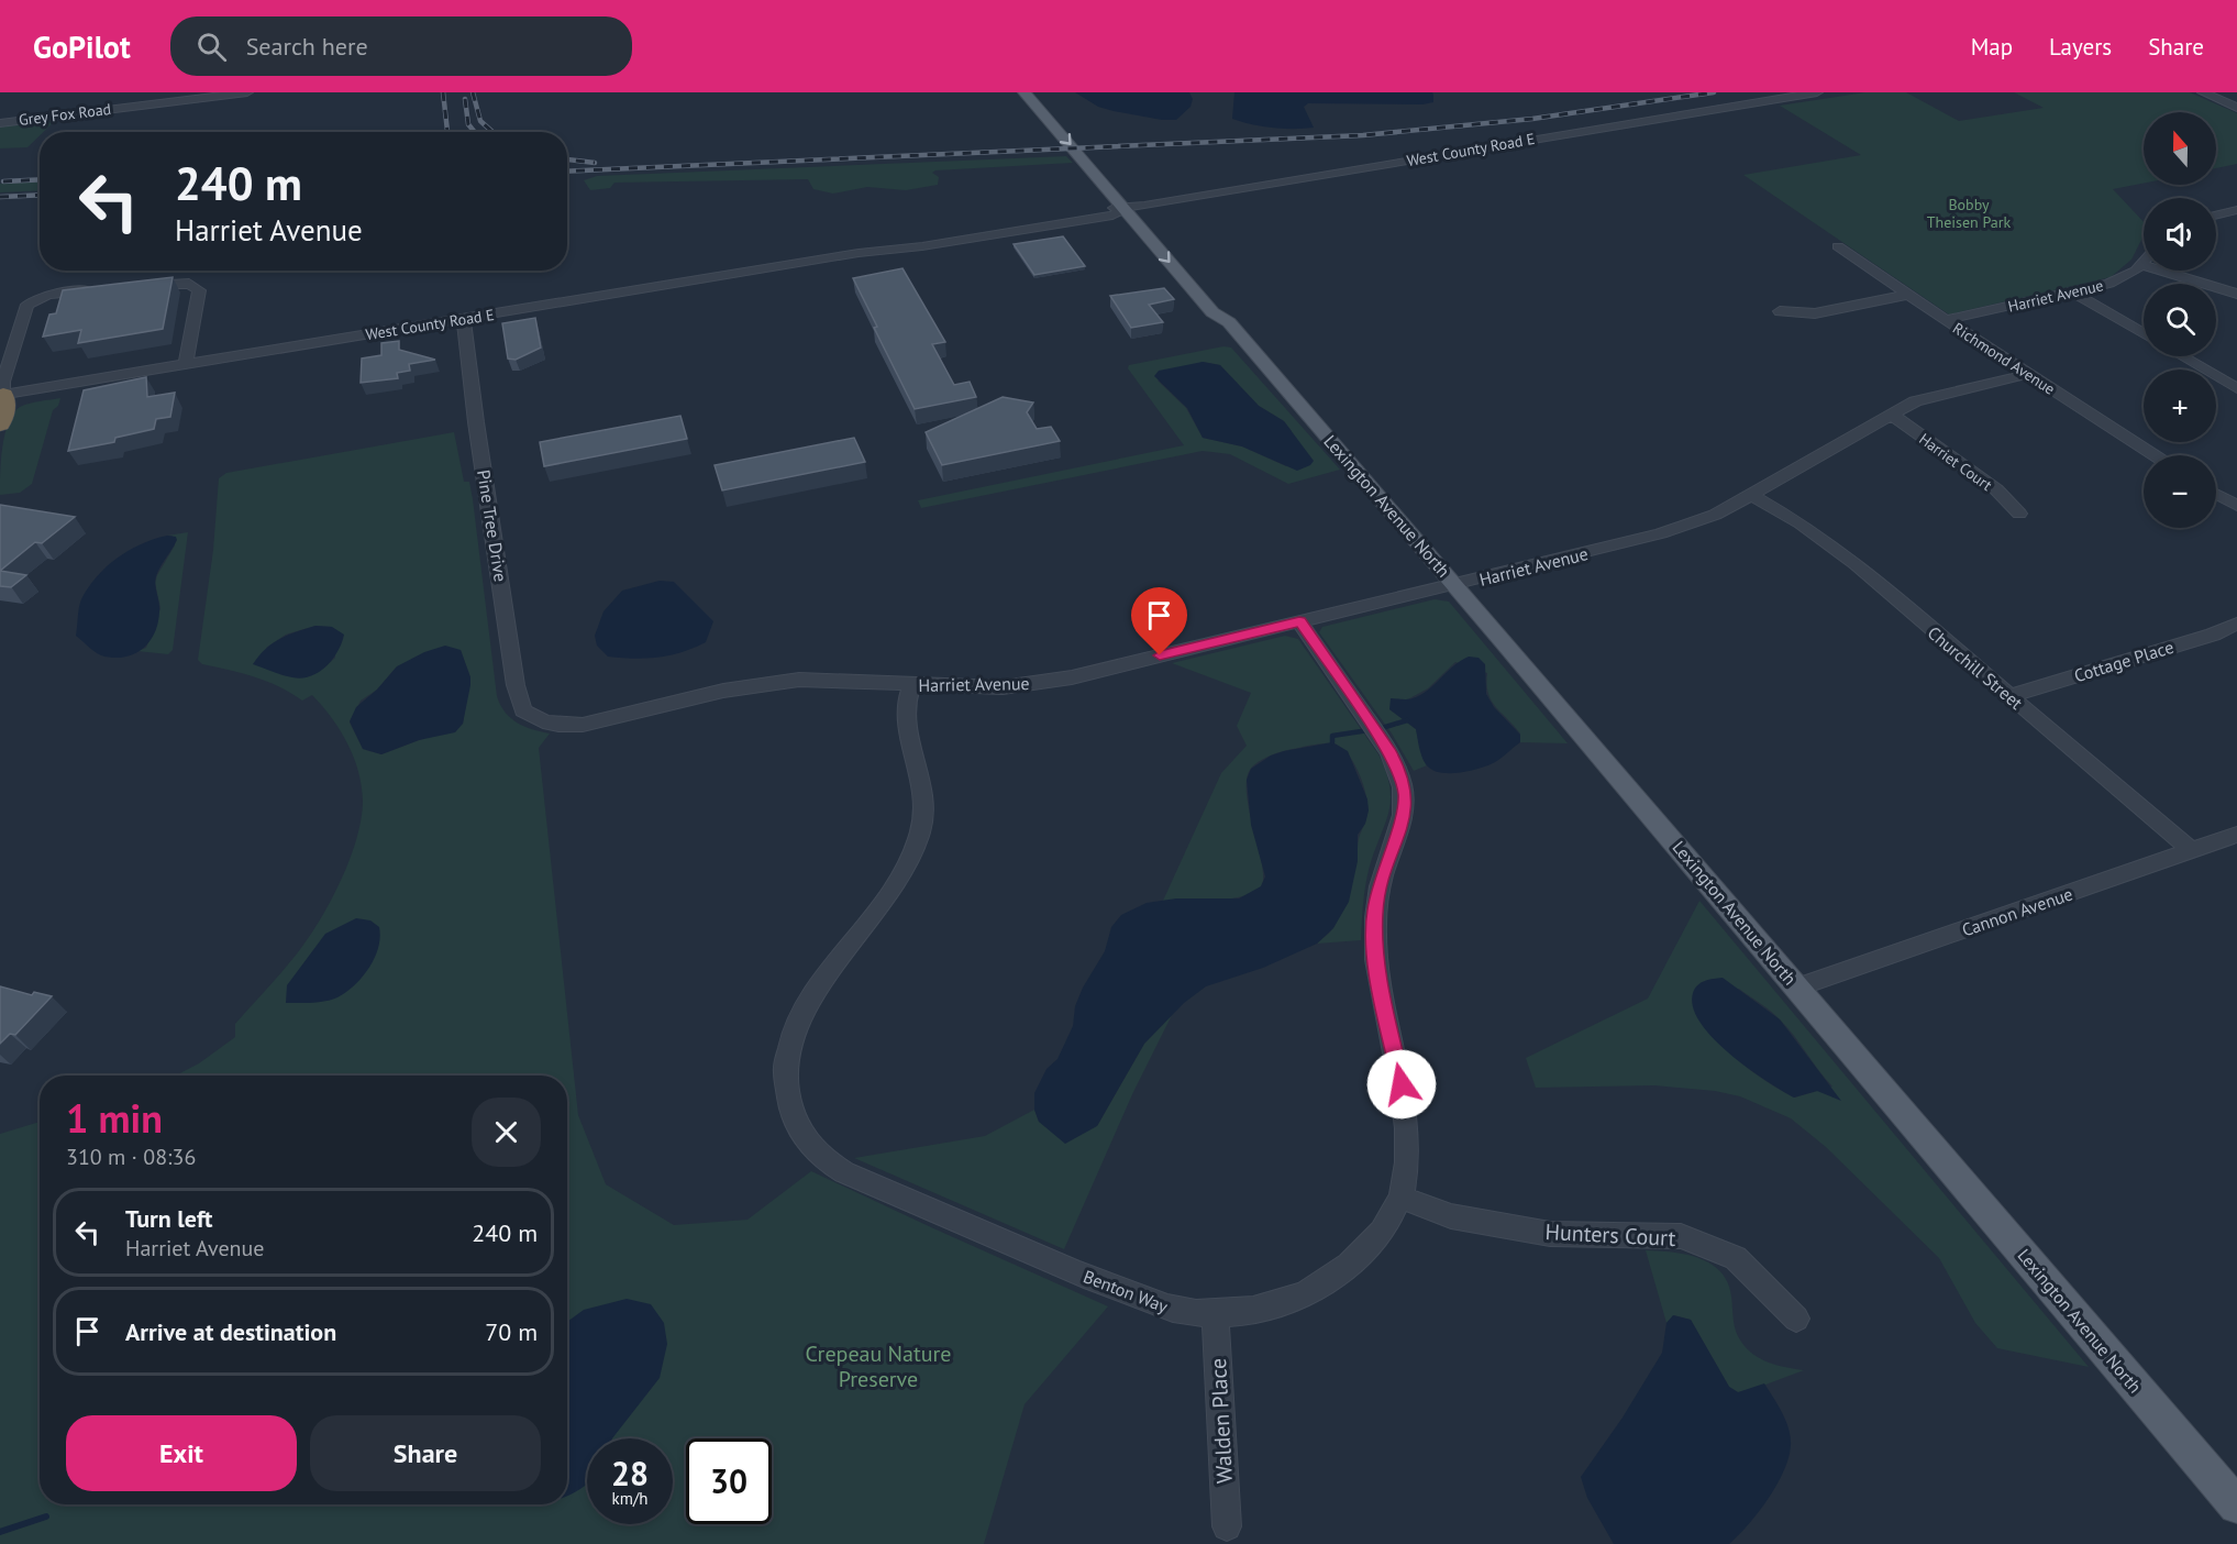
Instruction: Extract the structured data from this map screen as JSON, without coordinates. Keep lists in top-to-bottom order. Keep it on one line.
{"streets":{"main road":["Lexington Avenue North"],"street":["Grey Fox Road","West County Road E","Harriet Avenue","Richmond Avenue","Harriet Court","Pine Tree Drive","Cottage Place","Churchill Street","Cannon Avenue","Hunters Court","Benton Way","Walden Place"]},"crossings":[["West County Road E","Lexington Avenue North"],["West County Road E","Pine Tree Drive"],["Harriet Avenue","Richmond Avenue"],["Harriet Avenue","Harriet Court"],["Harriet Avenue","Lexington Avenue North"],["Harriet Avenue","Pine Tree Drive"],["Harriet Avenue","Churchill Street"],["Harriet Avenue","Benton Way"],["Lexington Avenue North","Cannon Avenue"],["Cottage Place","Churchill Street"],["Churchill Street","Cannon Avenue"],["Hunters Court","Benton Way"],["Benton Way","Walden Place"]],"parks":["Bobby Theisen Park","Crepeau Nature Preserve"],"north":"top","page":{"header":"GoPilot","search":"Search here","nav":["Map","Layers","Share"],"map_buttons":["+","−"],"turn":["240 m","Harriet Avenue"],"heading":["1 min","310 m · 08:36"],"list":[{"name":"Turn left","note":"Harriet Avenue","value":"240 m"},{"name":"Arrive at destination","value":"70 m"}],"buttons":["Exit","Share"],"speed":"28 km/h","limit":"30"}}
